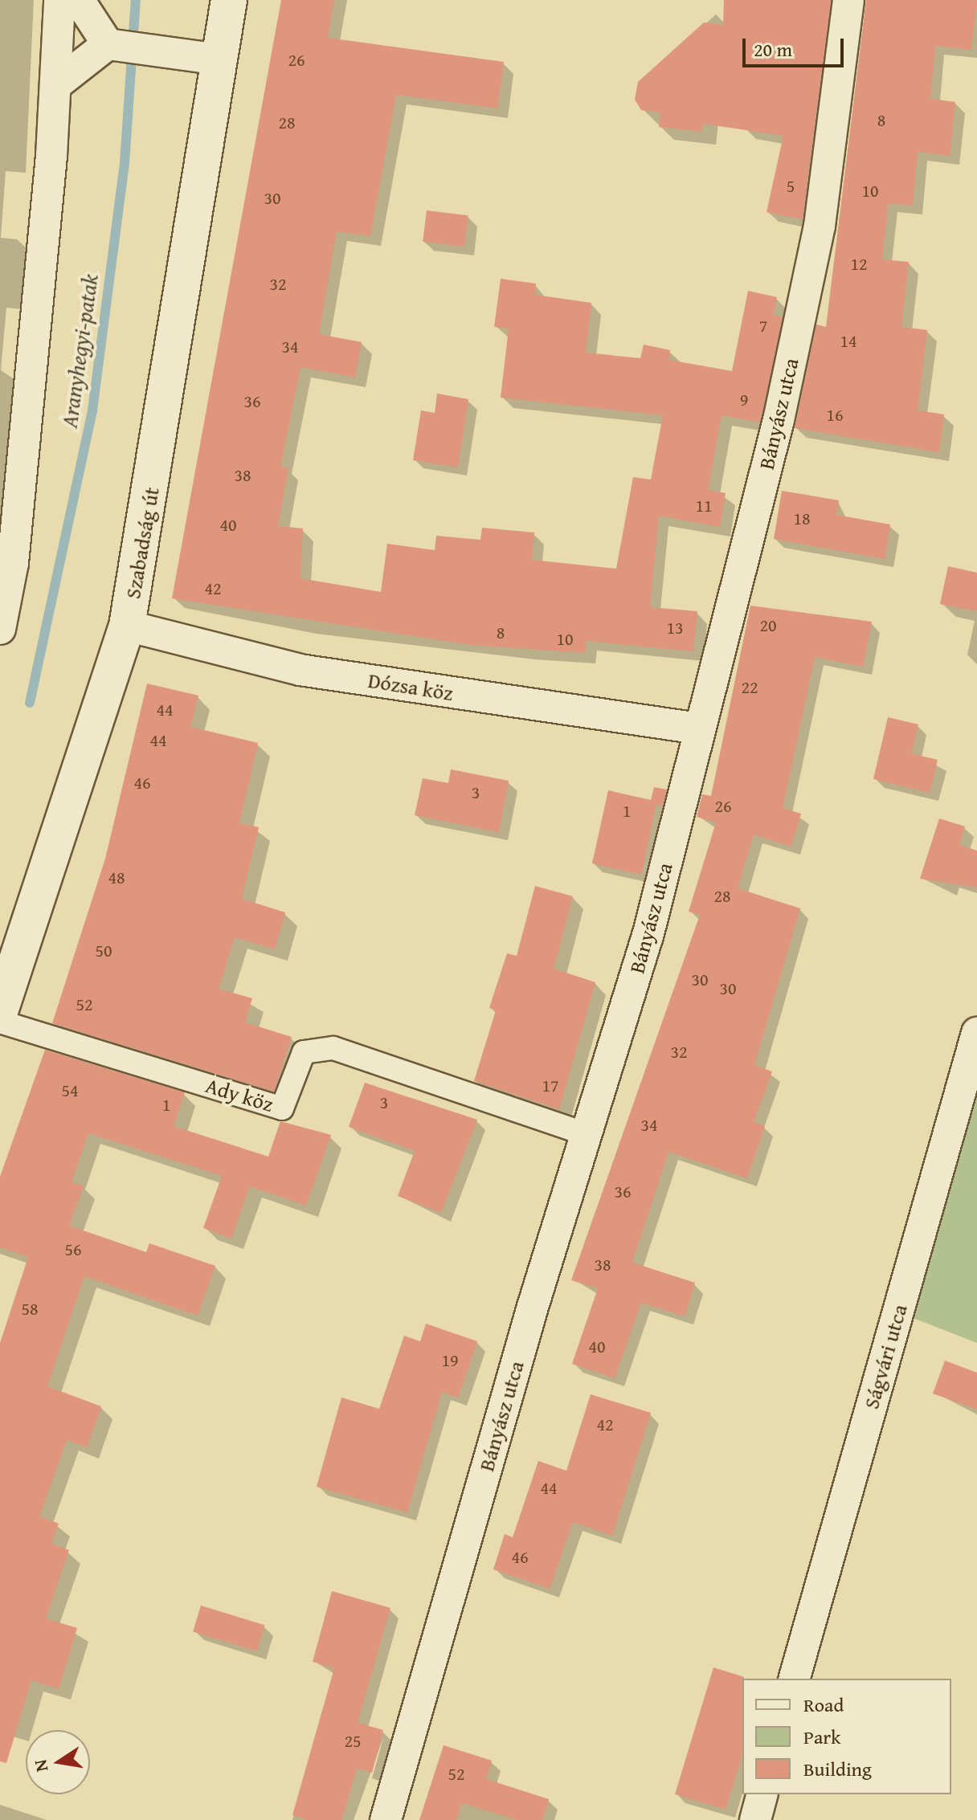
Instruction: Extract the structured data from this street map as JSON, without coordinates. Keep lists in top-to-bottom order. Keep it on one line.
{"streets":{"main road":["Szabadság út"],"street":["Bányász utca","Dózsa köz","Ady köz","Ságvári utca"]},"crossings":[["Bányász utca","Dózsa köz"],["Bányász utca","Ady köz"],["Szabadság út","Dózsa köz"]],"water":["Aranyhegyi-patak"],"house_numbers":["26","8","28","5","10","30","12","32","7","14","34","9","36","16","38","11","18","40","42","20","13","8","10","22","44","44","46","3","26","1","48","28","50","30","30","52","32","17","54","3","1","34","36","56","38","58","40","19","42","44","46","25","52"],"legend":["Road","Park","Building"],"scale_bar":"20 m","north":"left"}
